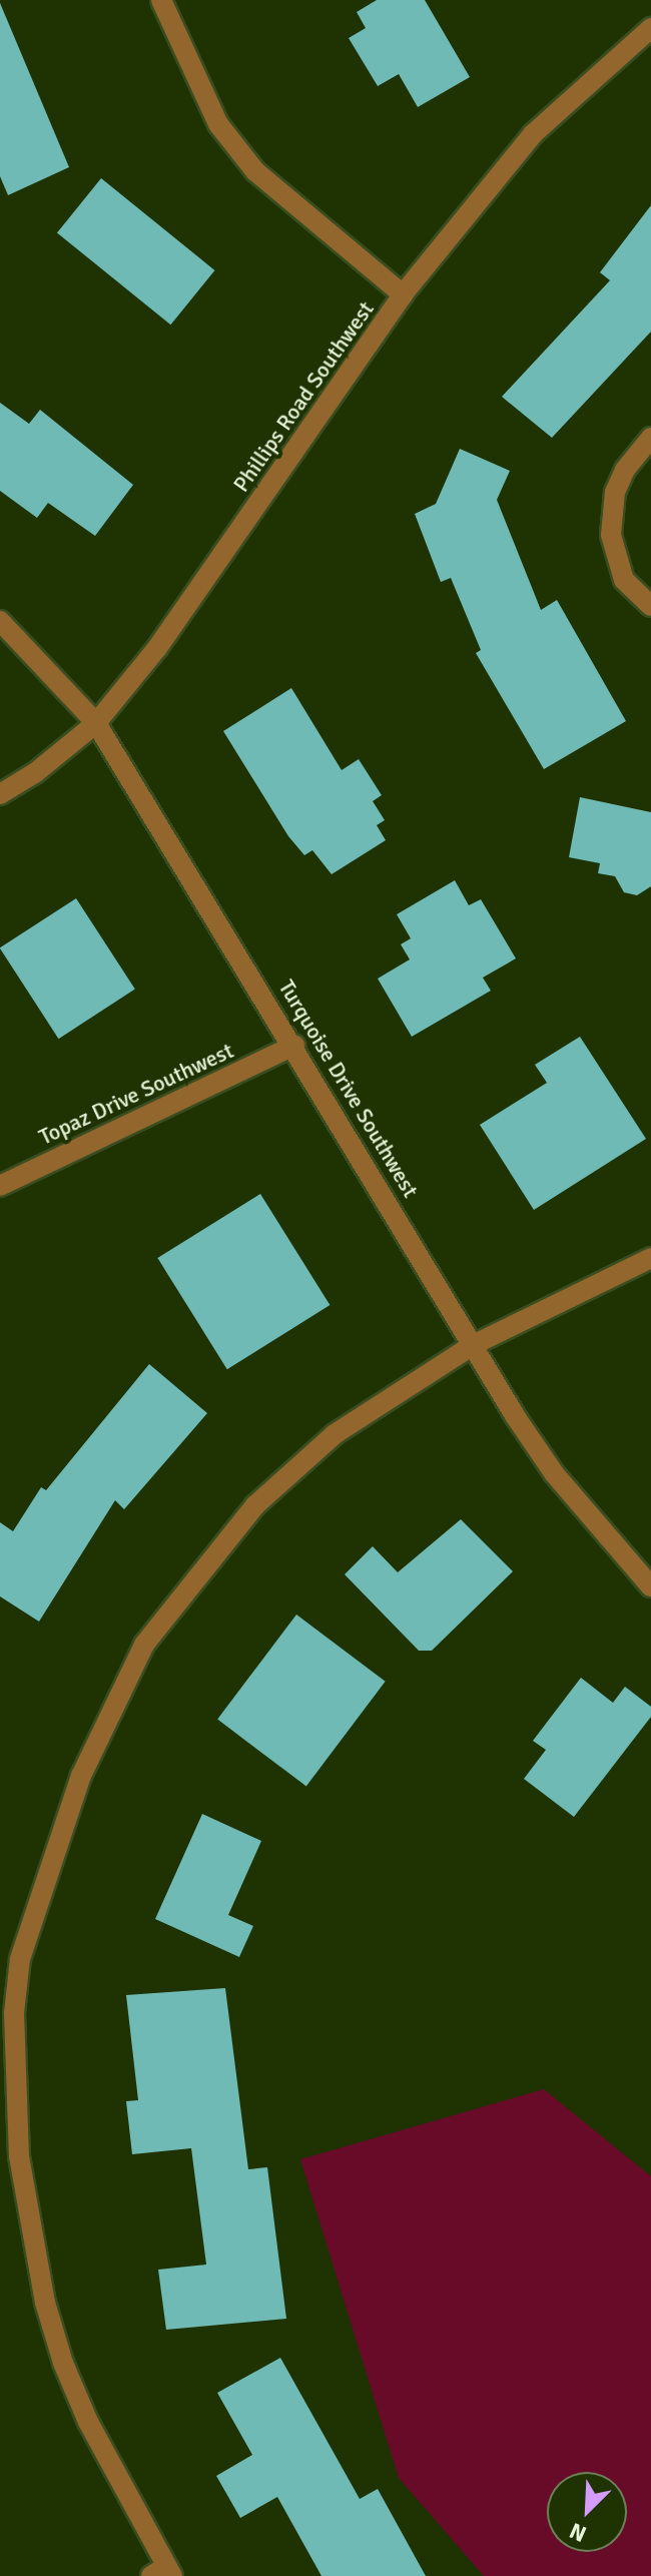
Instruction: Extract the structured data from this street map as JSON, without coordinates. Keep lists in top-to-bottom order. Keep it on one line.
{"streets":{"street":["Phillips Road Southwest","Turquoise Drive Southwest","Topaz Drive Southwest"]},"crossings":[["Phillips Road Southwest","Turquoise Drive Southwest"],["Turquoise Drive Southwest","Topaz Drive Southwest"]],"north":"bottom left"}
